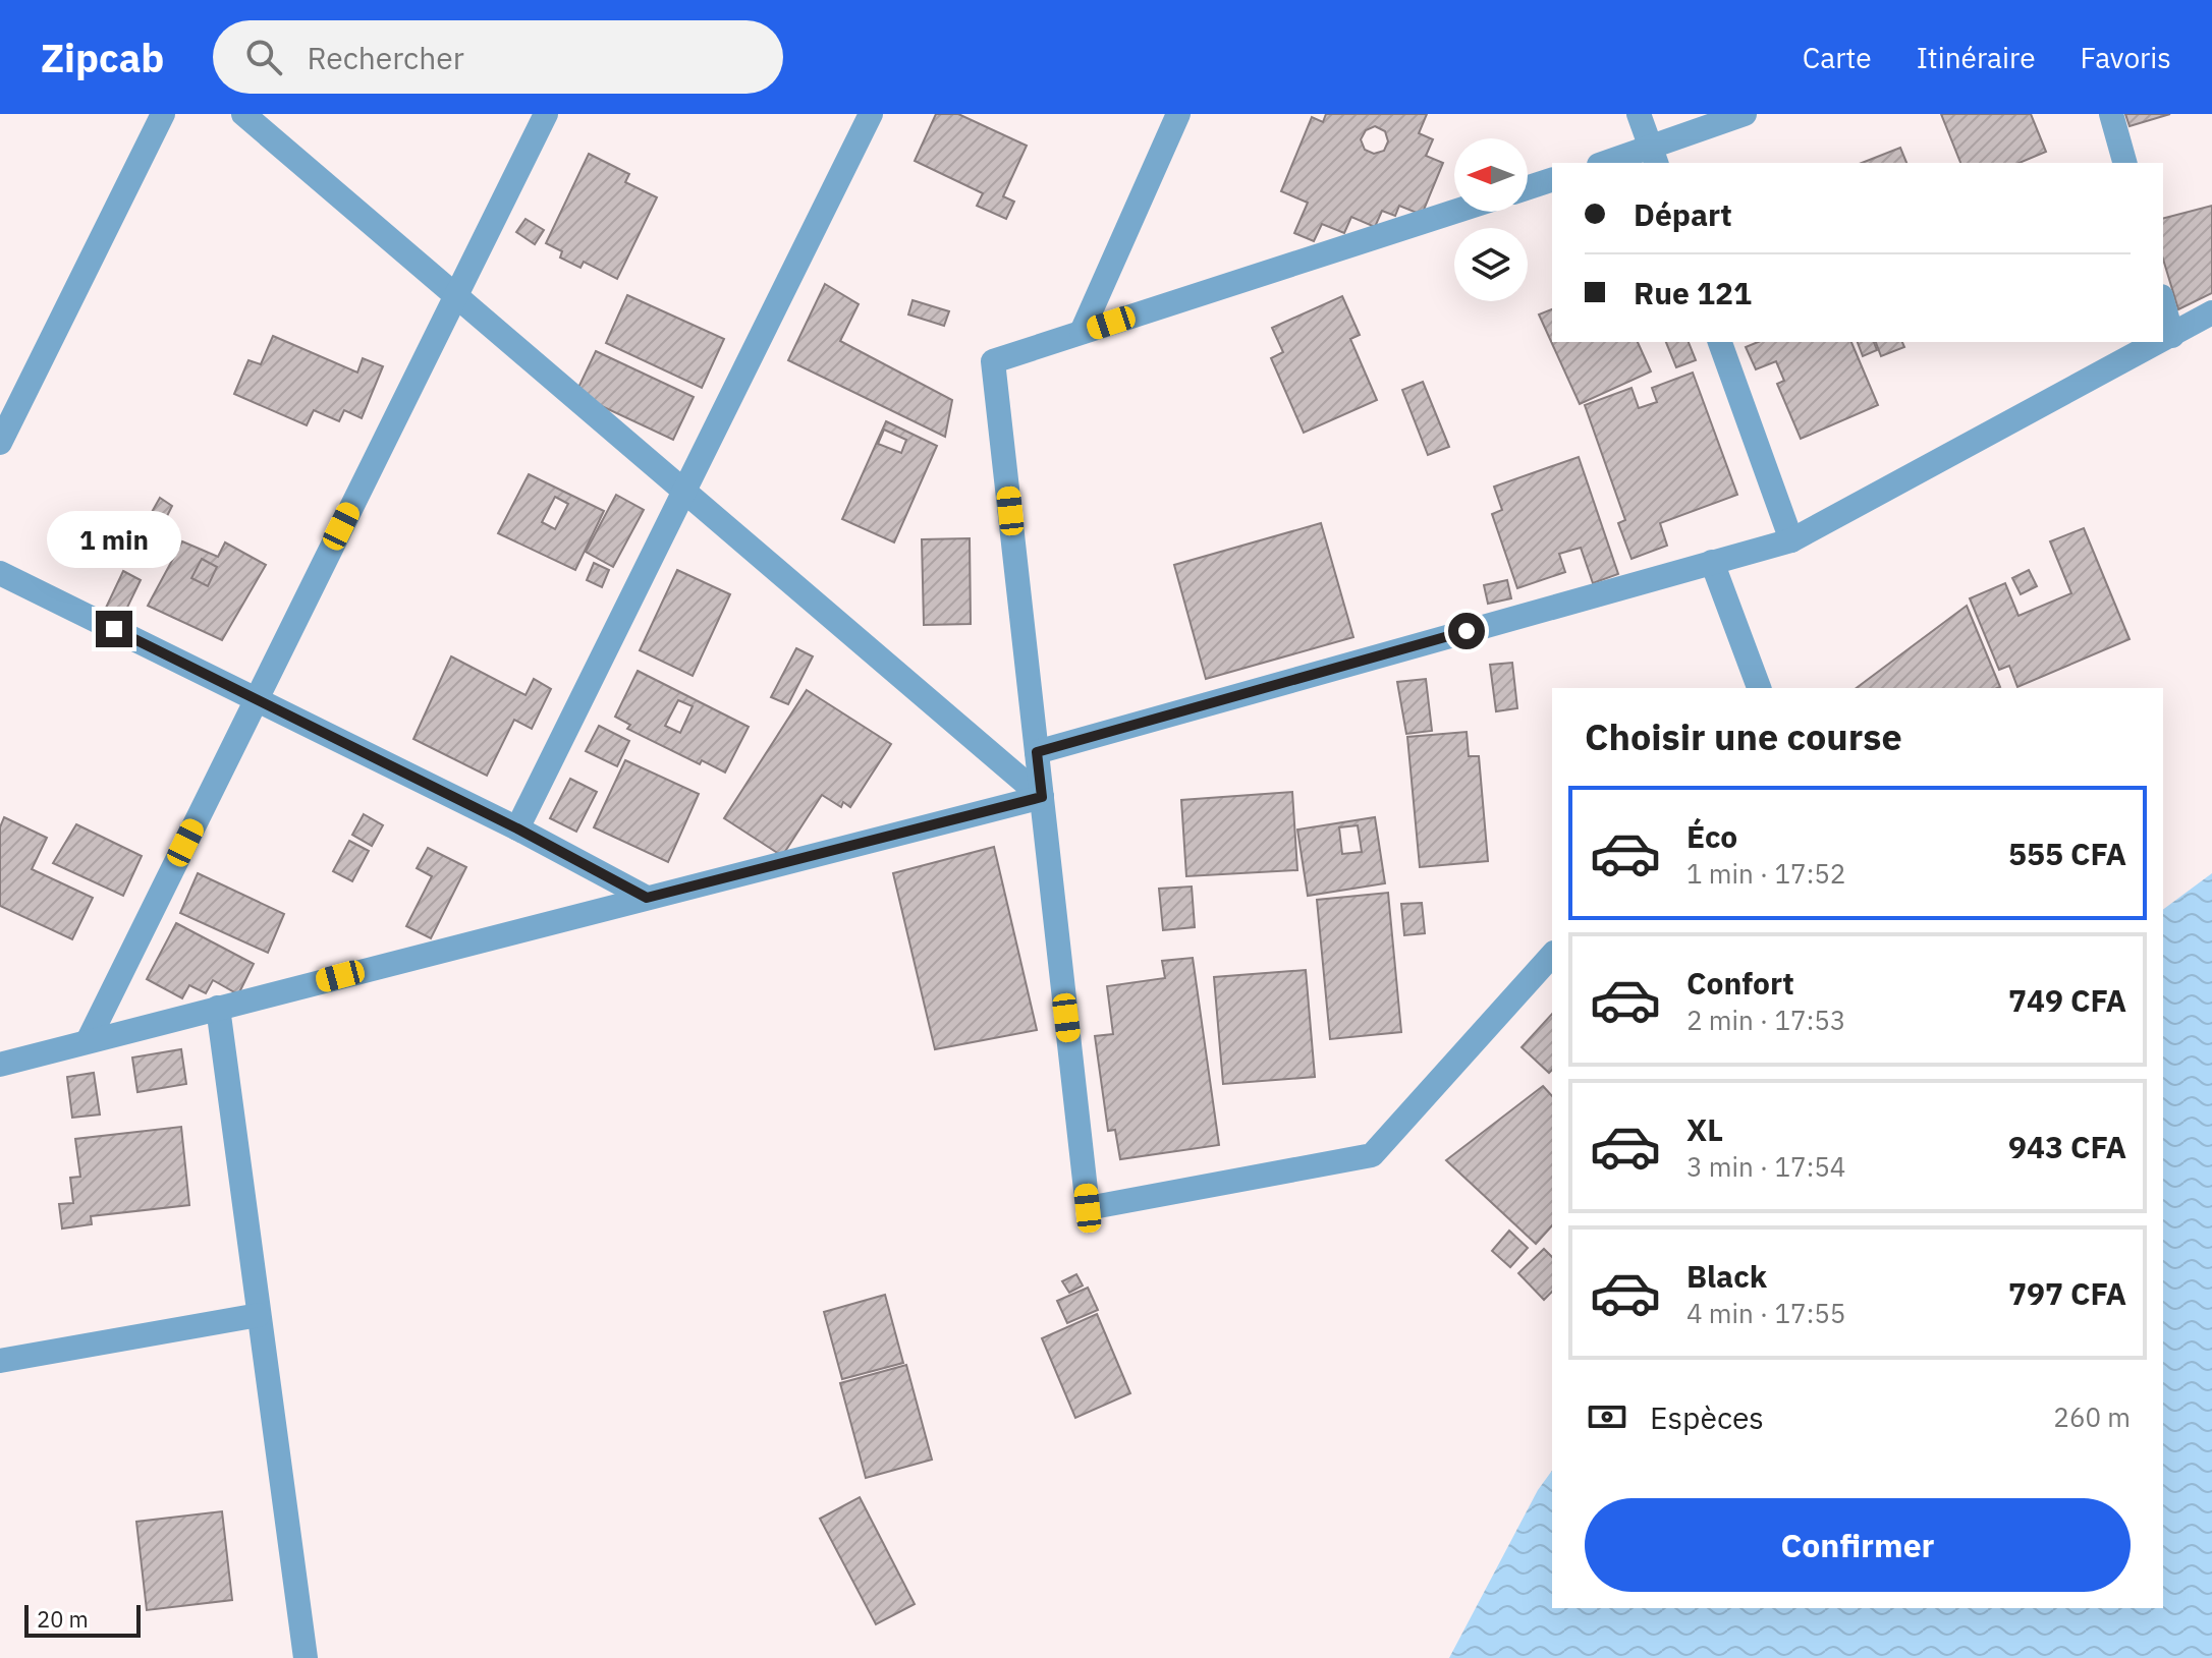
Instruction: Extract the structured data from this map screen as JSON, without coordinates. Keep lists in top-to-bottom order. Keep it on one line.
{"scale_bar":"20 m","north":"left","page":{"header":"Zipcab","search":"Rechercher","nav":["Carte","Itinéraire","Favoris"],"banner":["Départ","Rue 121"],"bubble":"1 min","heading":"Choisir une course","list":[{"name":"Éco","note":"1 min · 17:52","value":"555 CFA"},{"name":"Confort","note":"2 min · 17:53","value":"749 CFA"},{"name":"XL","note":"3 min · 17:54","value":"943 CFA"},{"name":"Black","note":"4 min · 17:55","value":"797 CFA"}],"pay":["Espèces","260 m"],"buttons":"Confirmer","scale":"20 m"}}
